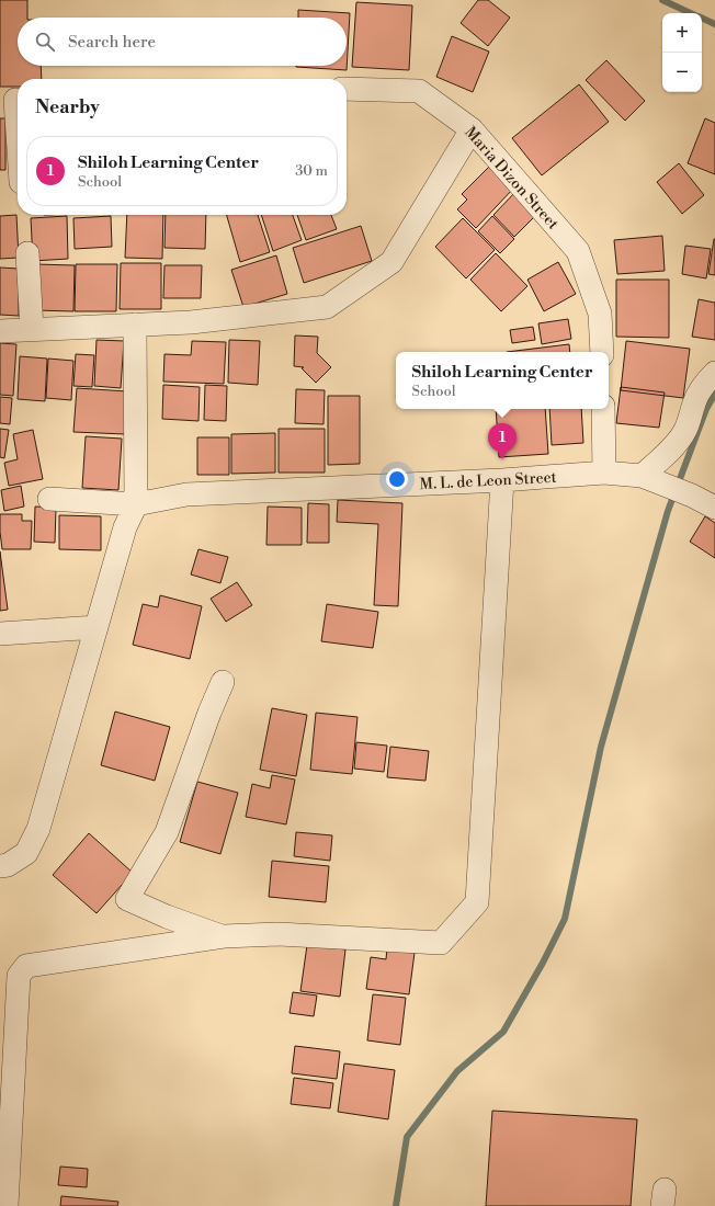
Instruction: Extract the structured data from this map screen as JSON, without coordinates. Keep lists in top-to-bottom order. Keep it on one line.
{"streets":{"street":["Maria Dizon Street","M. L. de Leon Street"]},"page":{"map_buttons":["+","−"],"search":"Search here","heading":"Nearby","list":[{"mark":"1","name":"Shiloh Learning Center","note":"School","value":"30 m"}],"popup":["Shiloh Learning Center","School"],"pins":"1"}}
